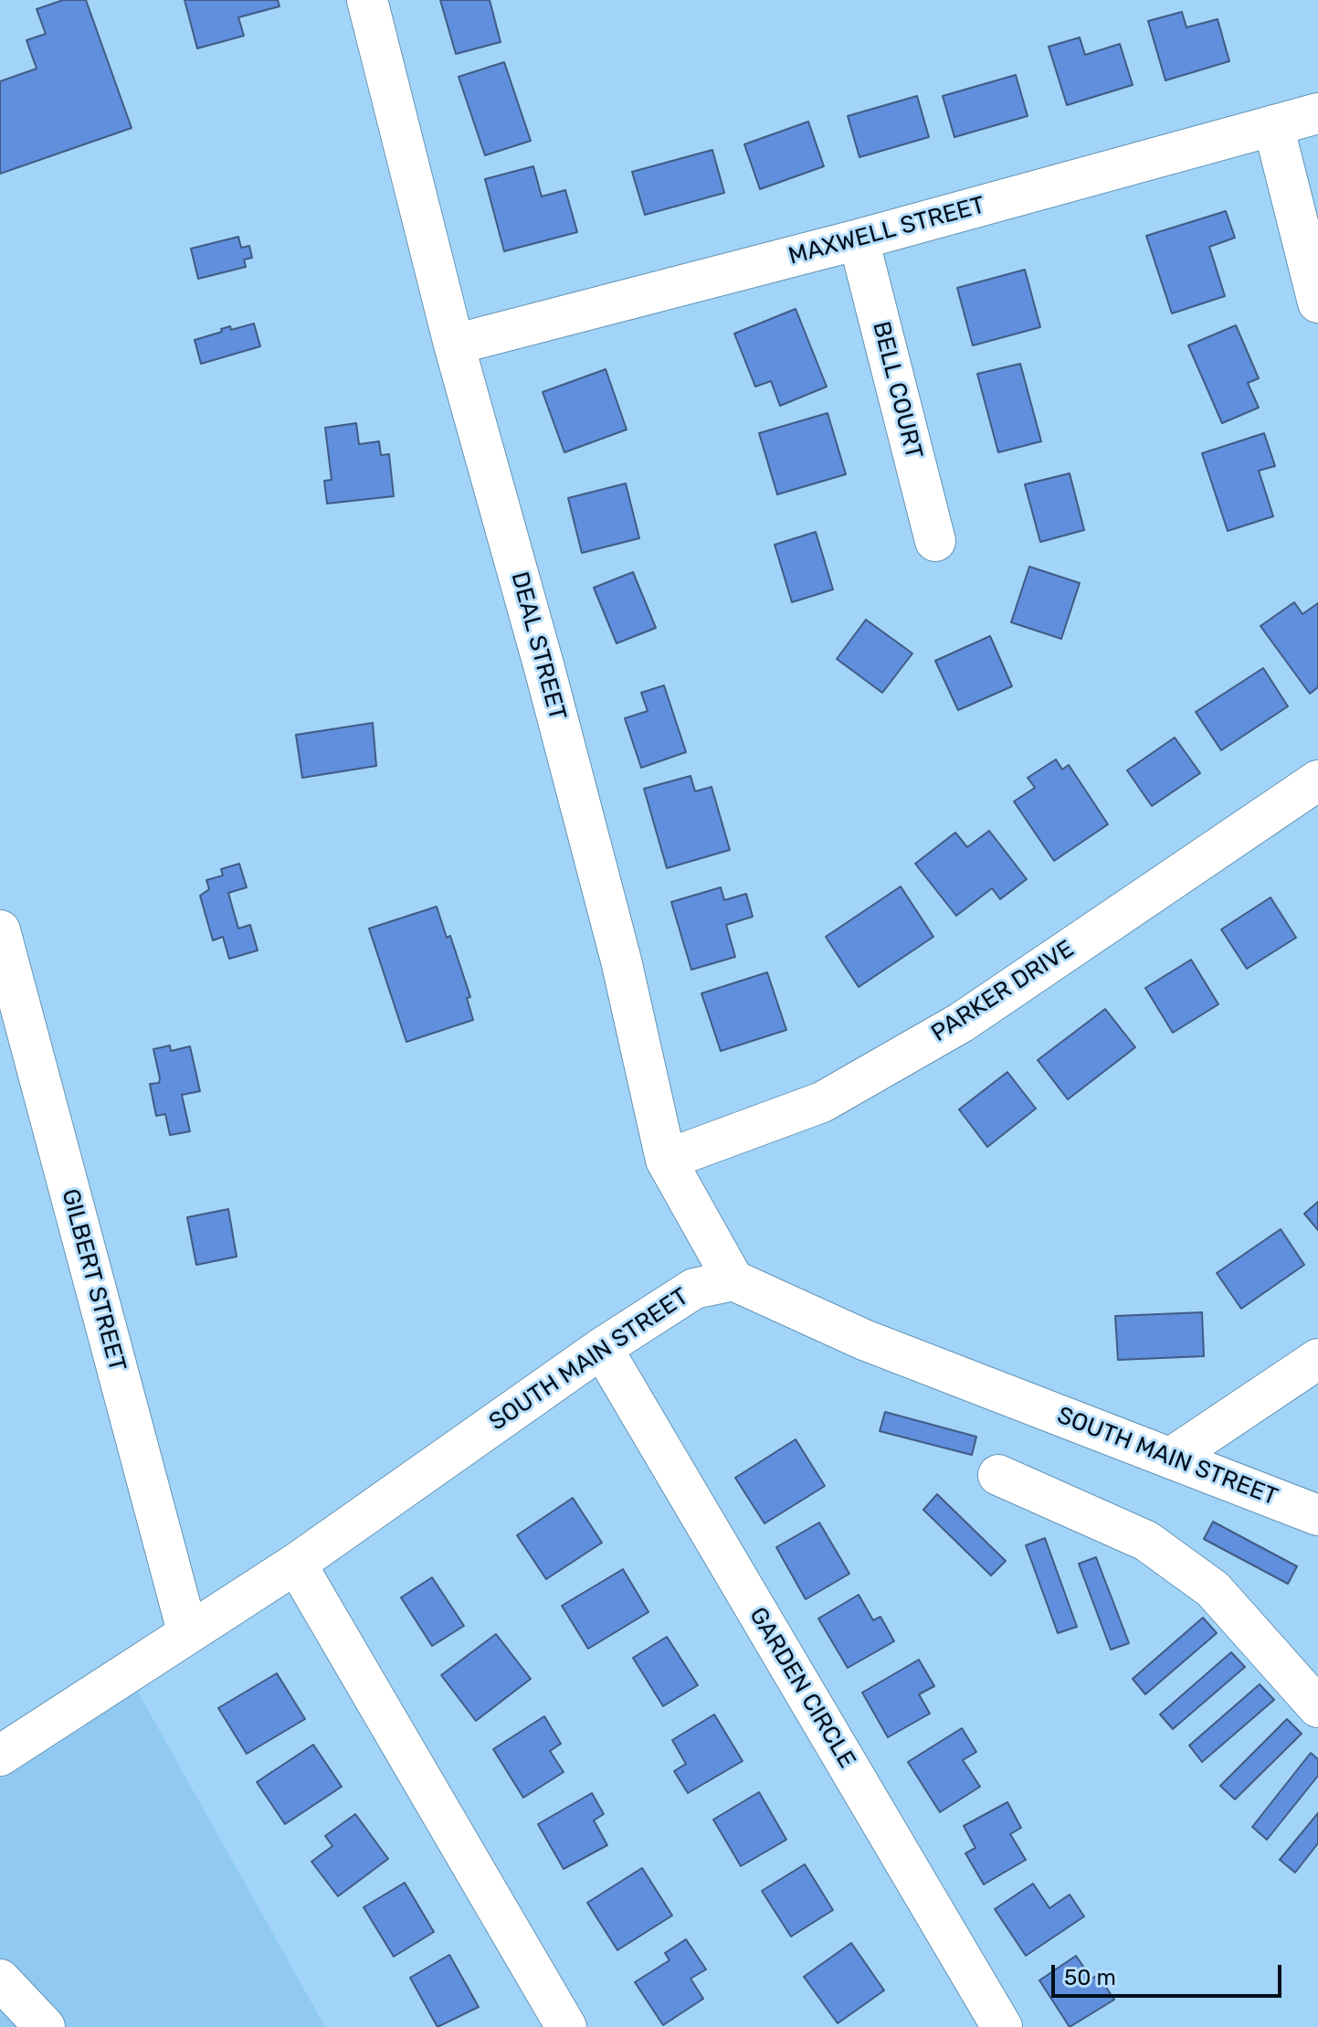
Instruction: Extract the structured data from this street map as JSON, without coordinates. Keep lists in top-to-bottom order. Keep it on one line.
{"streets":{"street":["MAXWELL STREET","BELL COURT","DEAL STREET","PARKER DRIVE","GILBERT STREET","SOUTH MAIN STREET","GARDEN CIRCLE"]},"crossings":[["MAXWELL STREET","BELL COURT"],["MAXWELL STREET","DEAL STREET"],["DEAL STREET","PARKER DRIVE"],["DEAL STREET","SOUTH MAIN STREET"],["GILBERT STREET","SOUTH MAIN STREET"],["SOUTH MAIN STREET","GARDEN CIRCLE"]],"scale_bar":"50 m"}
